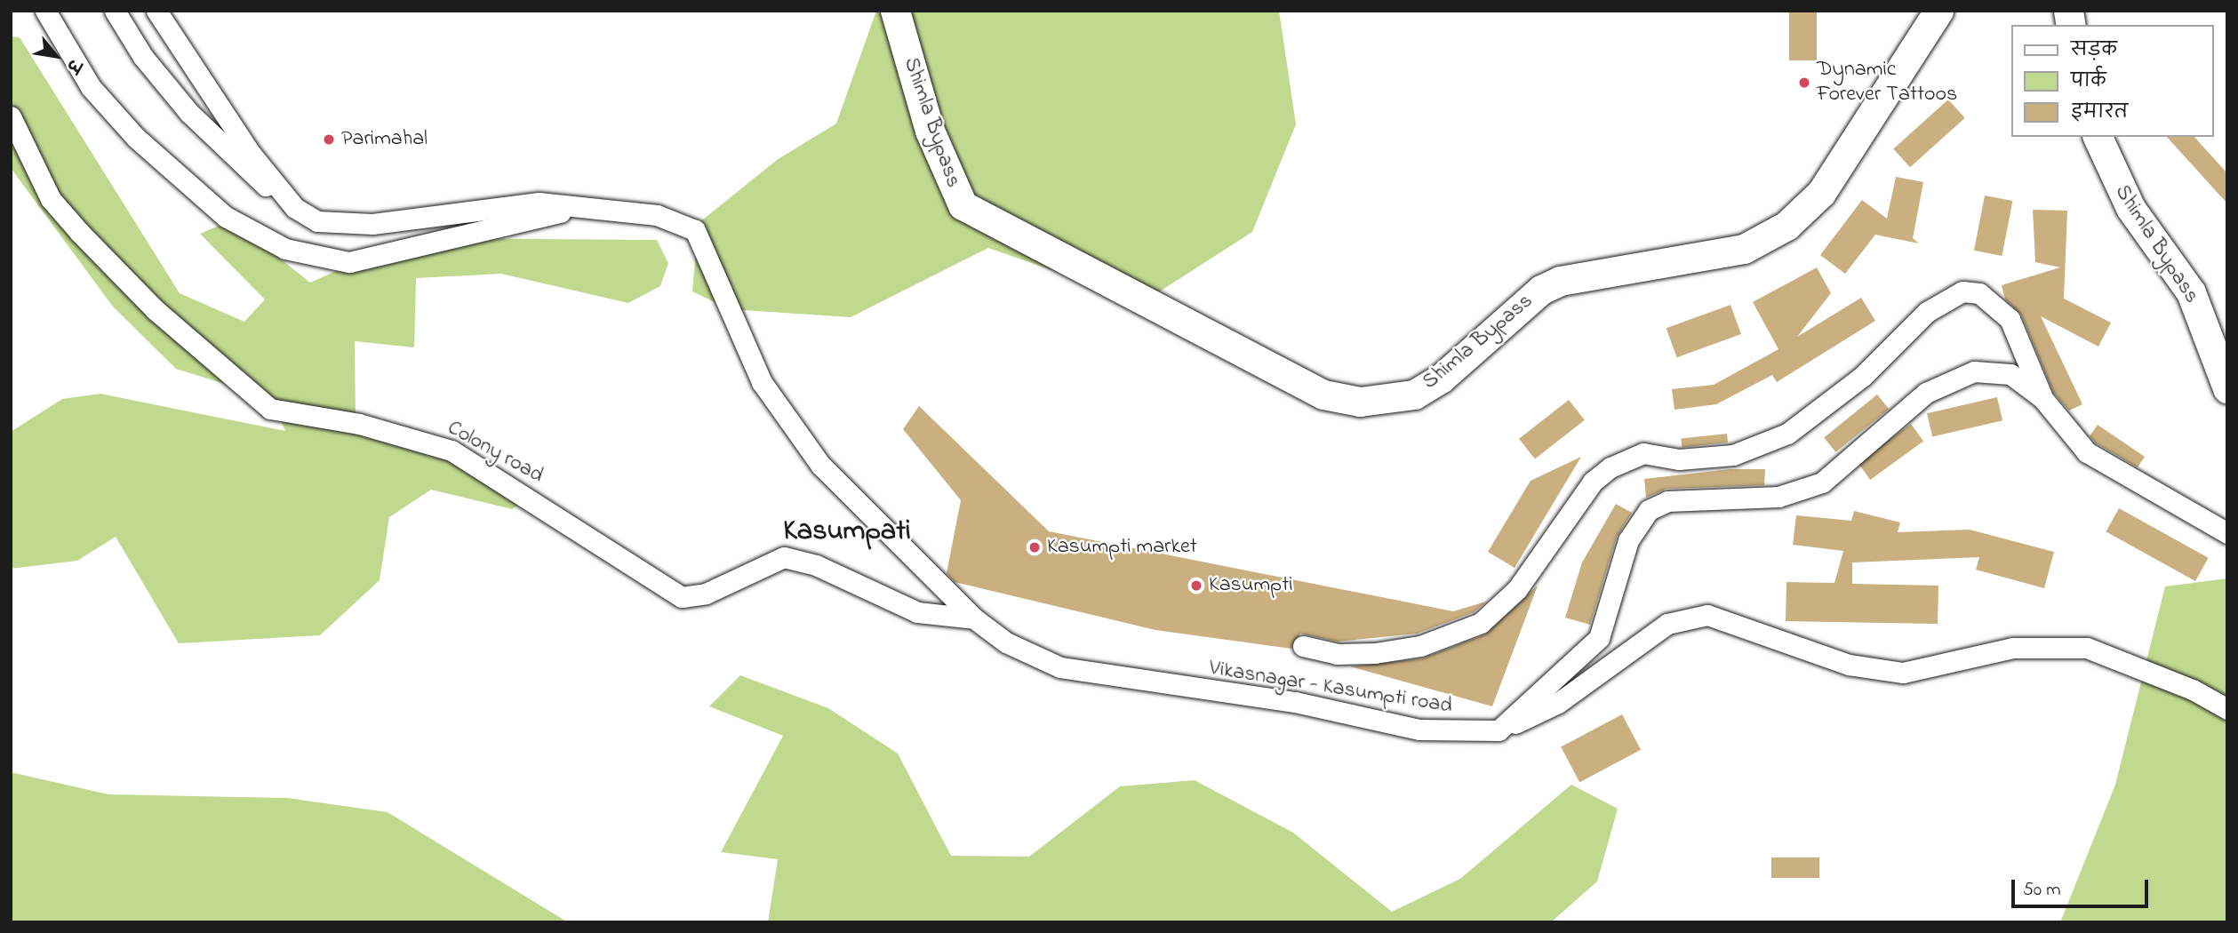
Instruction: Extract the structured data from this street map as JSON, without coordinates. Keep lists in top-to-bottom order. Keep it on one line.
{"streets":{"highway":["Shimla Bypass"],"street":["Colony road","Vikasnagar - Kasumpti road"]},"crossings":[["Colony road","Vikasnagar - Kasumpti road"]],"districts":["Kasumpati"],"places":["Dynamic Forever Tattoos","Parimahal","Kasumpti market","Kasumpti"],"legend":["सड़क","पार्क","इमारत"],"scale_bar":"50 m","north":"bottom right"}
